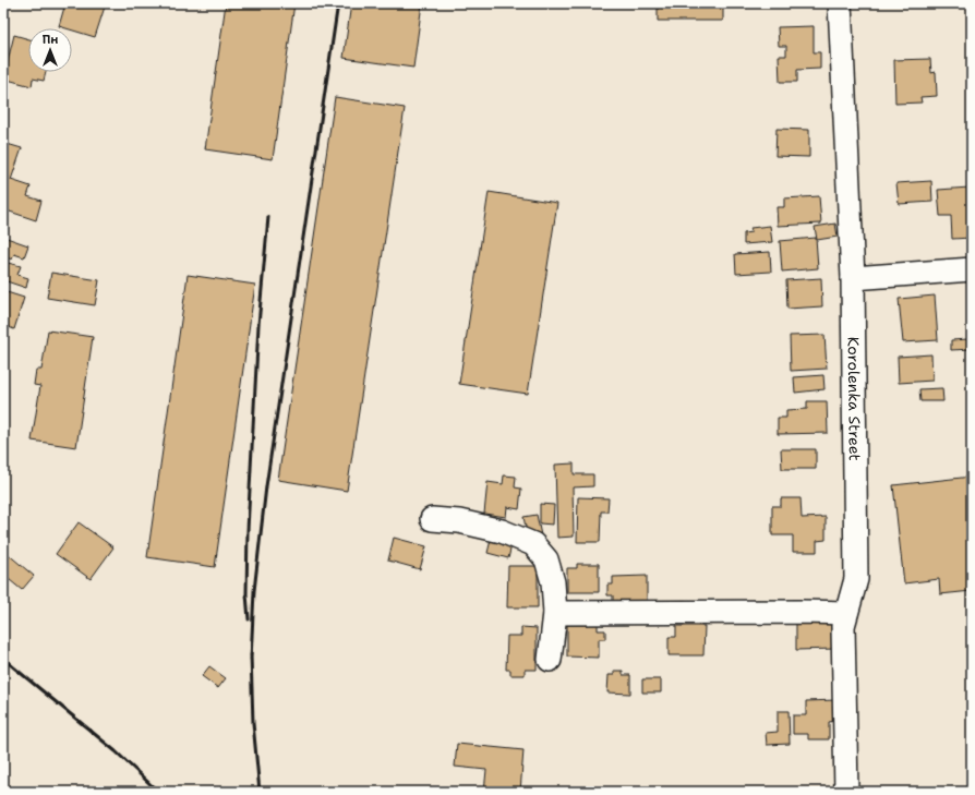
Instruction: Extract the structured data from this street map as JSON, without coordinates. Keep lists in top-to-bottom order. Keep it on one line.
{"streets":{"street":["Korolenka Street"]},"north":"top"}
